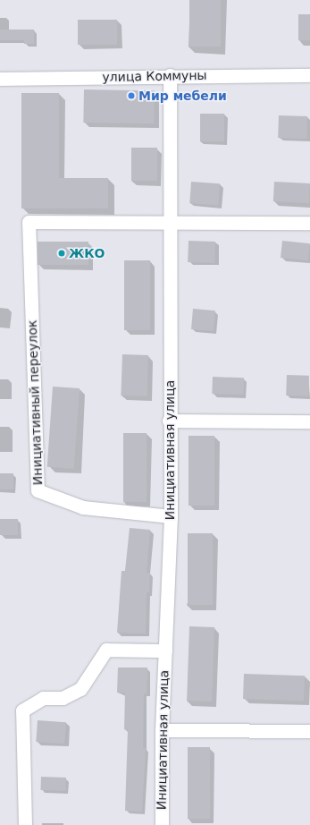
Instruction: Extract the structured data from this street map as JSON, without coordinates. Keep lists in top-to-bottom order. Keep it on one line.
{"streets":{"street":["улица Коммуны","Инициативный переулок","Инициативная улица"]},"crossings":[["улица Коммуны","Инициативная улица"],["Инициативный переулок","Инициативная улица"]],"places":["Мир мебели","ЖКО"]}
